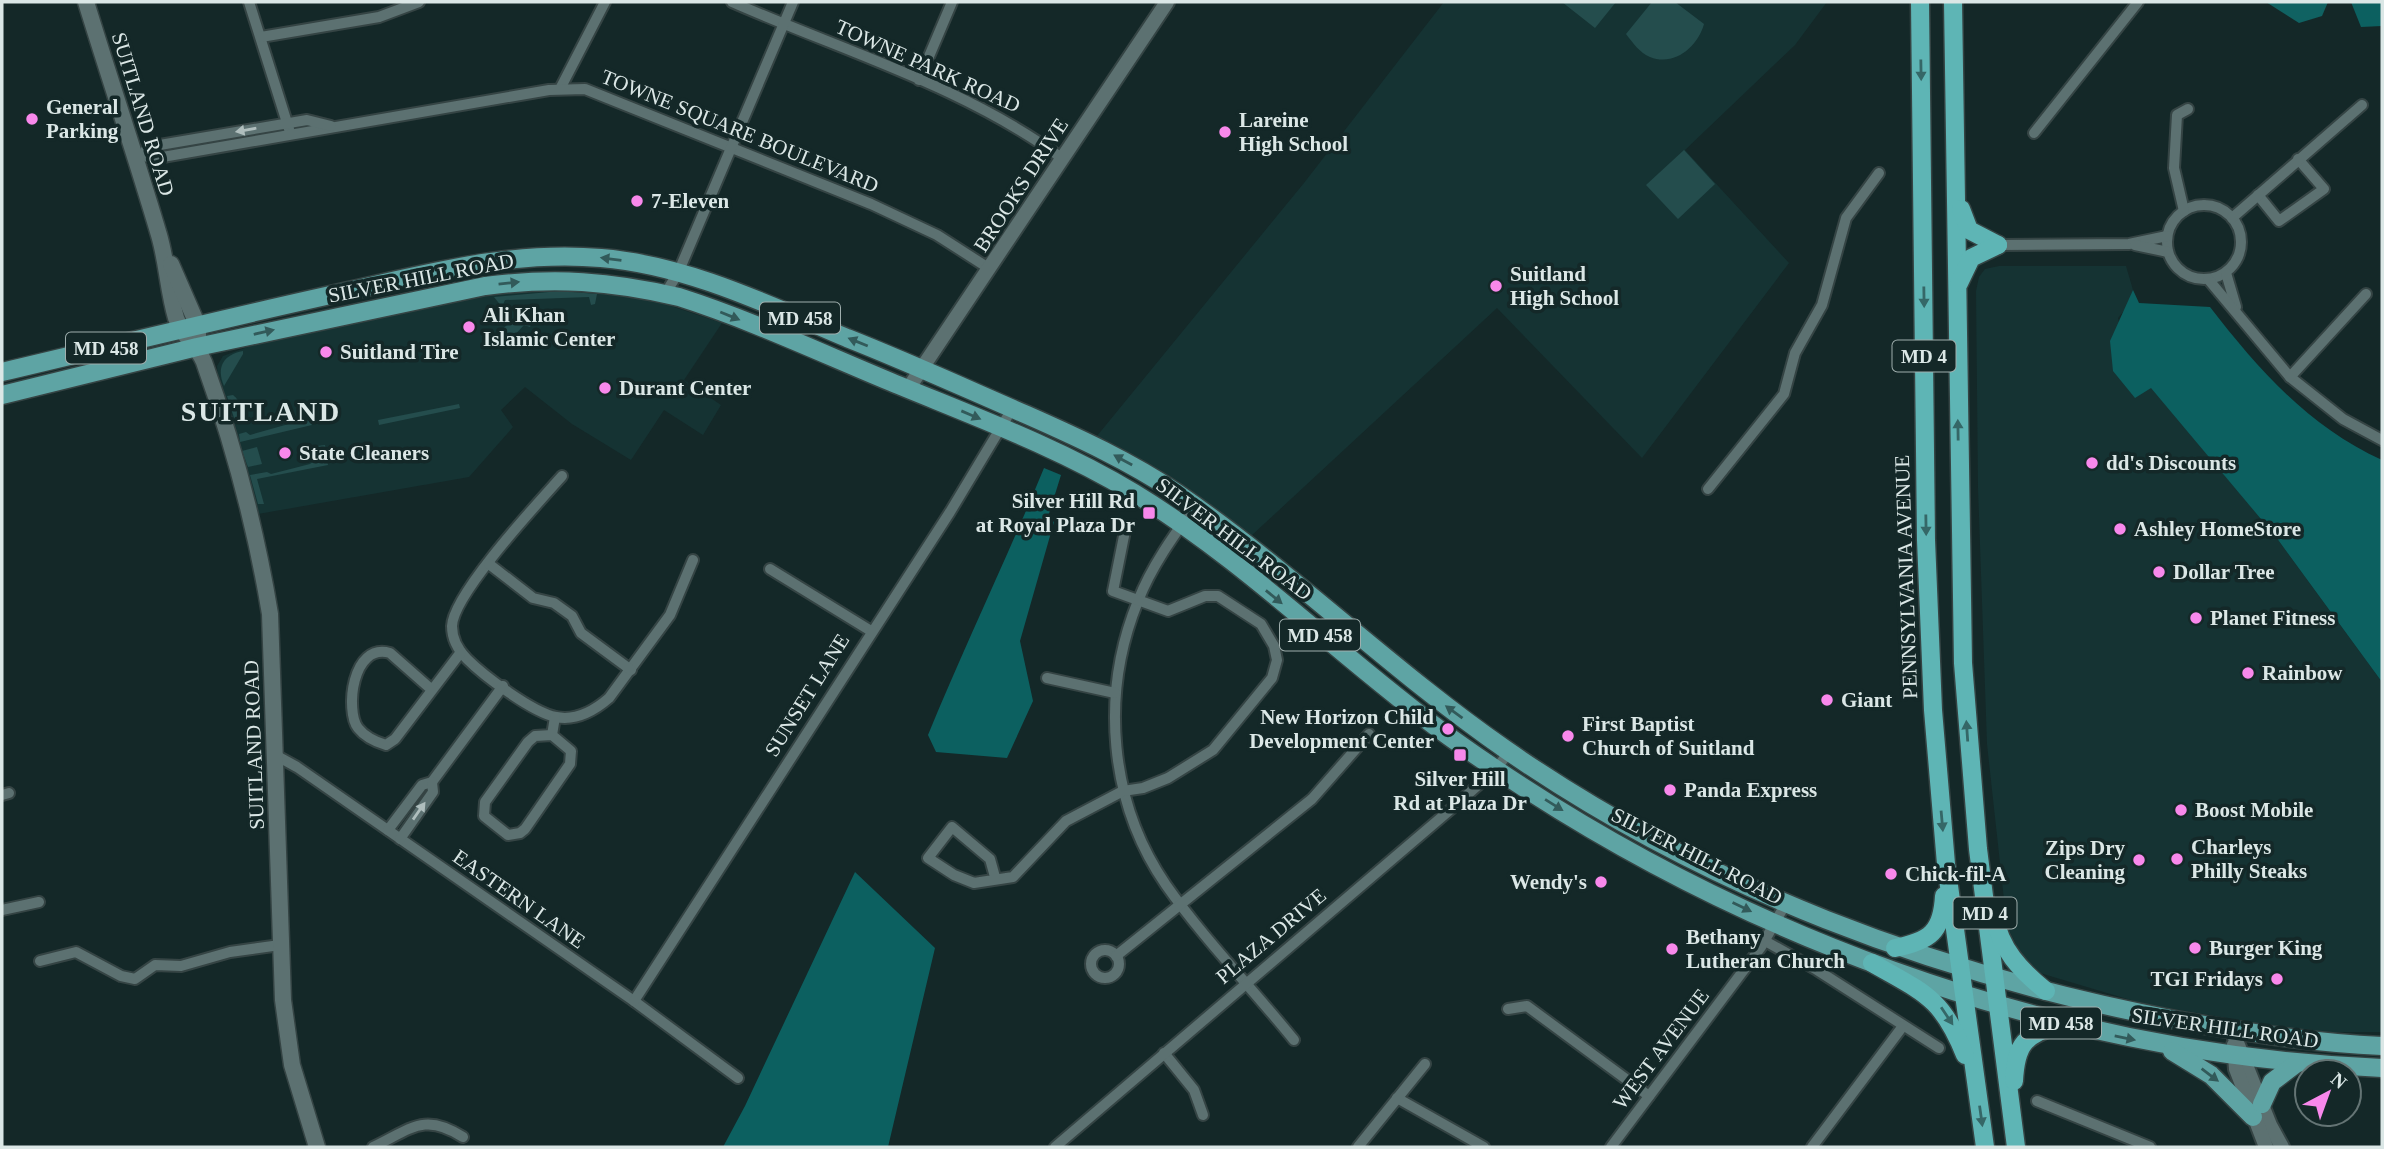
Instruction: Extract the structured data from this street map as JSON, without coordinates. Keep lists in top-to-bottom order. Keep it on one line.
{"streets":{"highway":["MD 4","PENNSYLVANIA AVENUE"],"main road":["SUITLAND ROAD","SILVER HILL ROAD","MD 458"],"street":["TOWNE PARK ROAD","TOWNE SQUARE BOULEVARD","BROOKS DRIVE","SUNSET LANE","EASTERN LANE","PLAZA DRIVE","WEST AVENUE"]},"crossings":[["TOWNE PARK ROAD","BROOKS DRIVE"],["SUITLAND ROAD","TOWNE SQUARE BOULEVARD"],["SUITLAND ROAD","SILVER HILL ROAD"],["SUITLAND ROAD","EASTERN LANE"],["TOWNE SQUARE BOULEVARD","BROOKS DRIVE"],["BROOKS DRIVE","SILVER HILL ROAD"],["SILVER HILL ROAD","MD 4"],["SILVER HILL ROAD","PENNSYLVANIA AVENUE"],["SILVER HILL ROAD","SUNSET LANE"],["SILVER HILL ROAD","PLAZA DRIVE"],["SILVER HILL ROAD","WEST AVENUE"],["SUNSET LANE","EASTERN LANE"]],"districts":["SUITLAND"],"places":{"other":["General Parking","Lareine High School","7-Eleven","Suitland High School","Ali Khan Islamic Center","Suitland Tire","Durant Center","State Cleaners","dd's Discounts","Ashley HomeStore","Dollar Tree","Planet Fitness","Rainbow","Giant","New Horizon Child Development Center","First Baptist Church of Suitland","Panda Express","Boost Mobile","Charleys Philly Steaks","Zips Dry Cleaning","Chick-fil-A","Wendy's","Burger King","Bethany Lutheran Church","TGI Fridays"],"transit":["Silver Hill Rd at Royal Plaza Dr","Silver Hill Rd at Plaza Dr"]},"north":"top right"}
